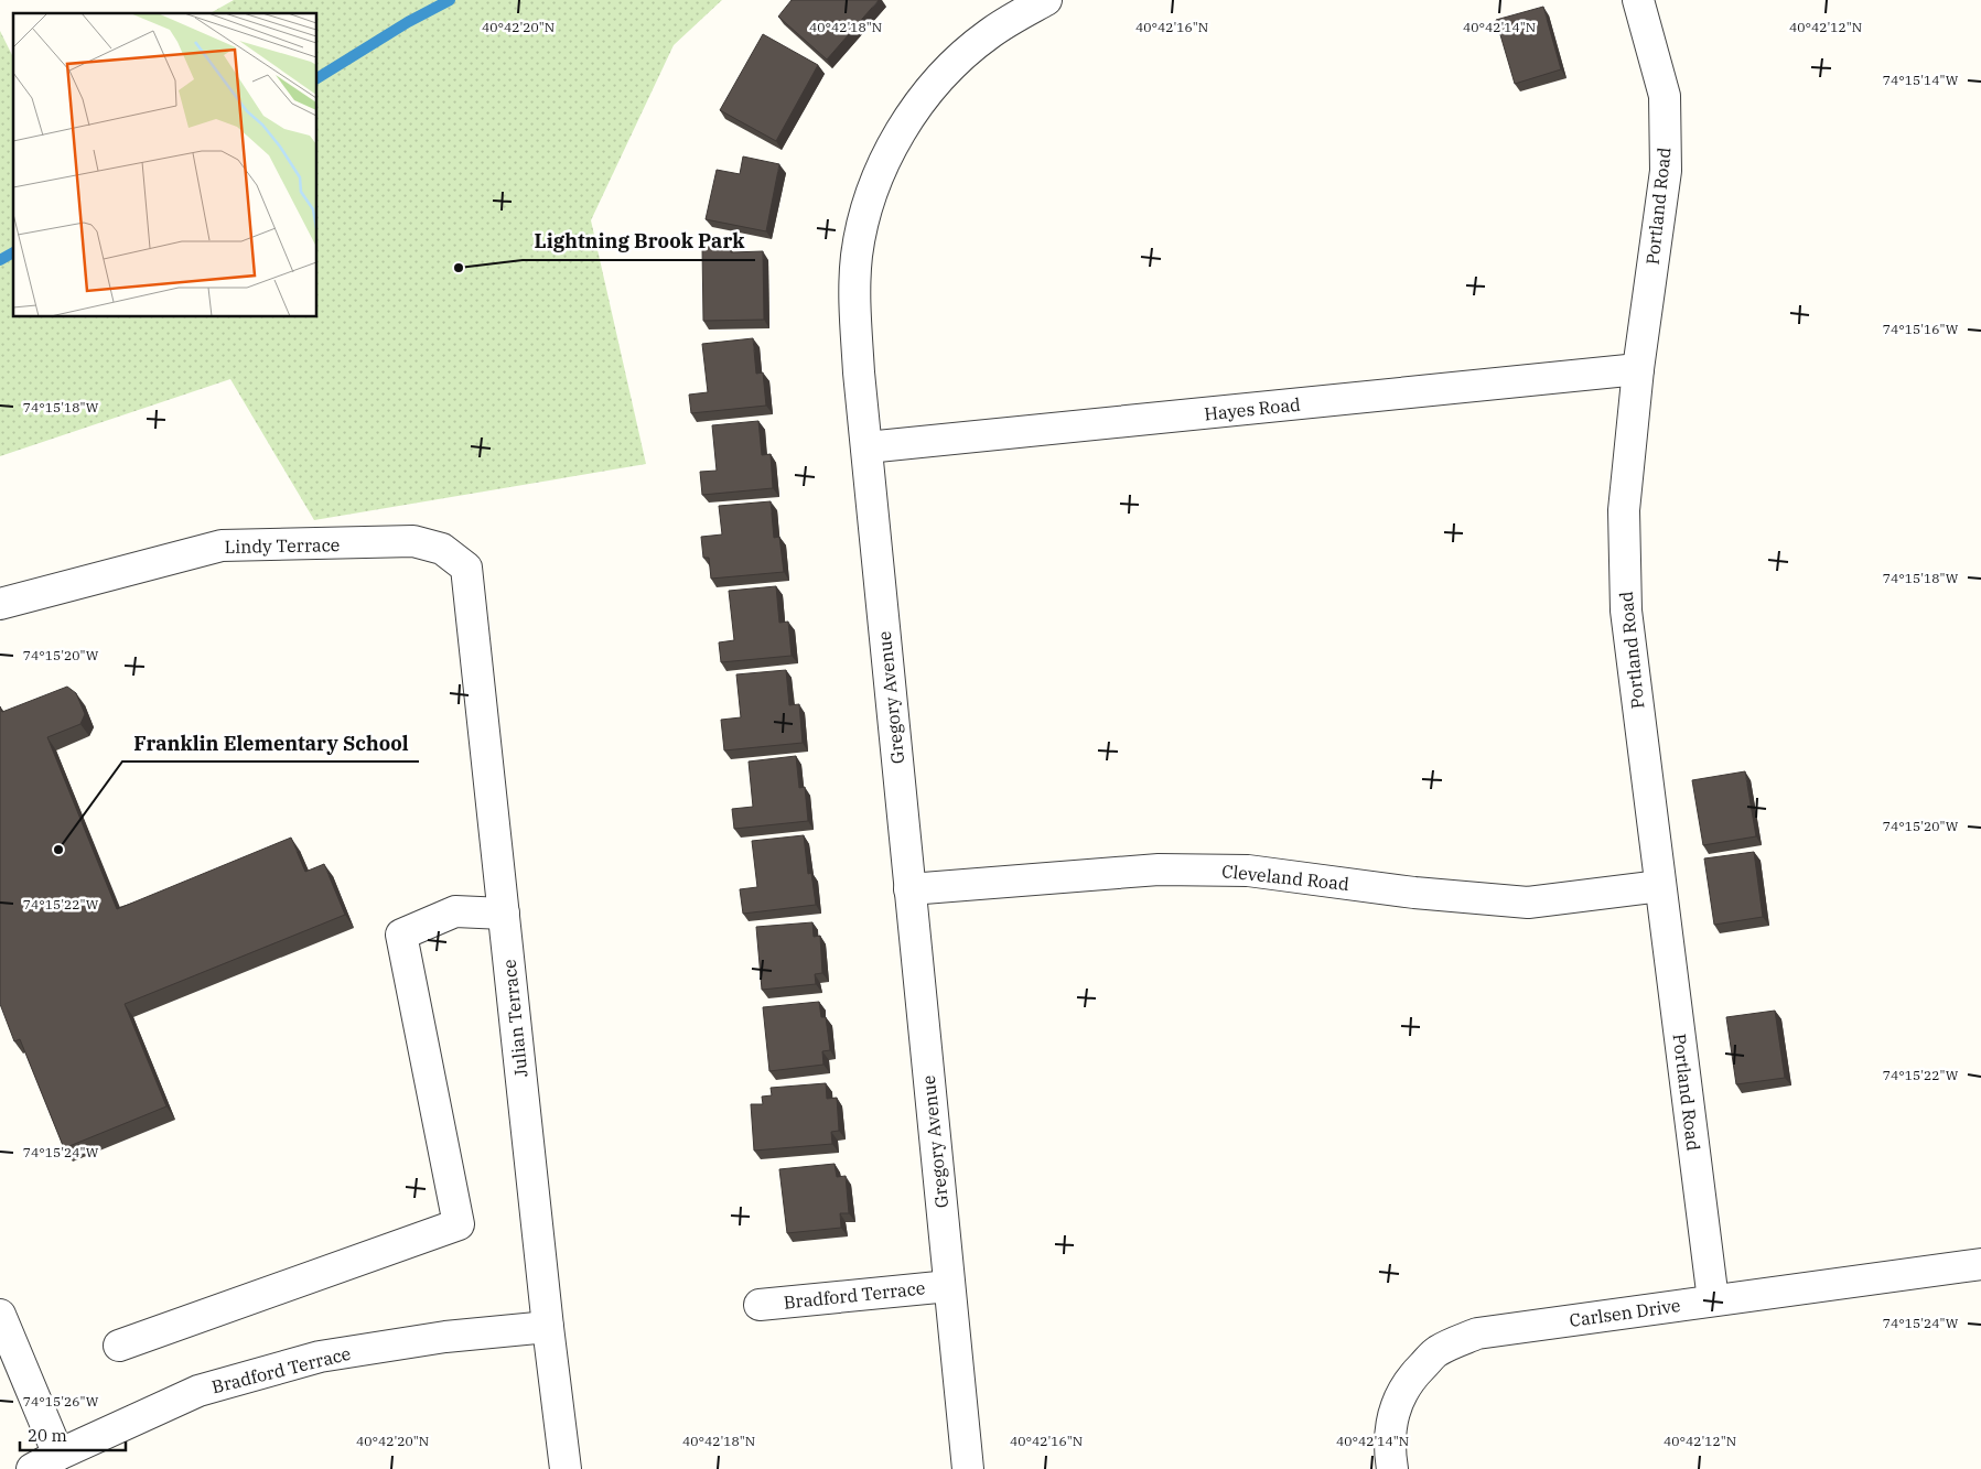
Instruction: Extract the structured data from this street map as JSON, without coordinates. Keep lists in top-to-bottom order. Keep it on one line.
{"streets":{"street":["Portland Road","Hayes Road","Lindy Terrace","Gregory Avenue","Cleveland Road","Julian Terrace","Bradford Terrace","Carlsen Drive"]},"crossings":[["Portland Road","Hayes Road"],["Portland Road","Cleveland Road"],["Portland Road","Carlsen Drive"],["Hayes Road","Gregory Avenue"],["Lindy Terrace","Julian Terrace"],["Gregory Avenue","Cleveland Road"],["Gregory Avenue","Bradford Terrace"],["Julian Terrace","Bradford Terrace"]],"places":["Lightning Brook Park","Franklin Elementary School"],"scale_bar":"20 m","coordinates":["40°42'20\"N","40°42'18\"N","40°42'16\"N","40°42'14\"N","40°42'12\"N","74°15'14\"W","74°15'16\"W","74°15'18\"W","74°15'20\"W","74°15'22\"W","74°15'24\"W","74°15'26\"W"]}
